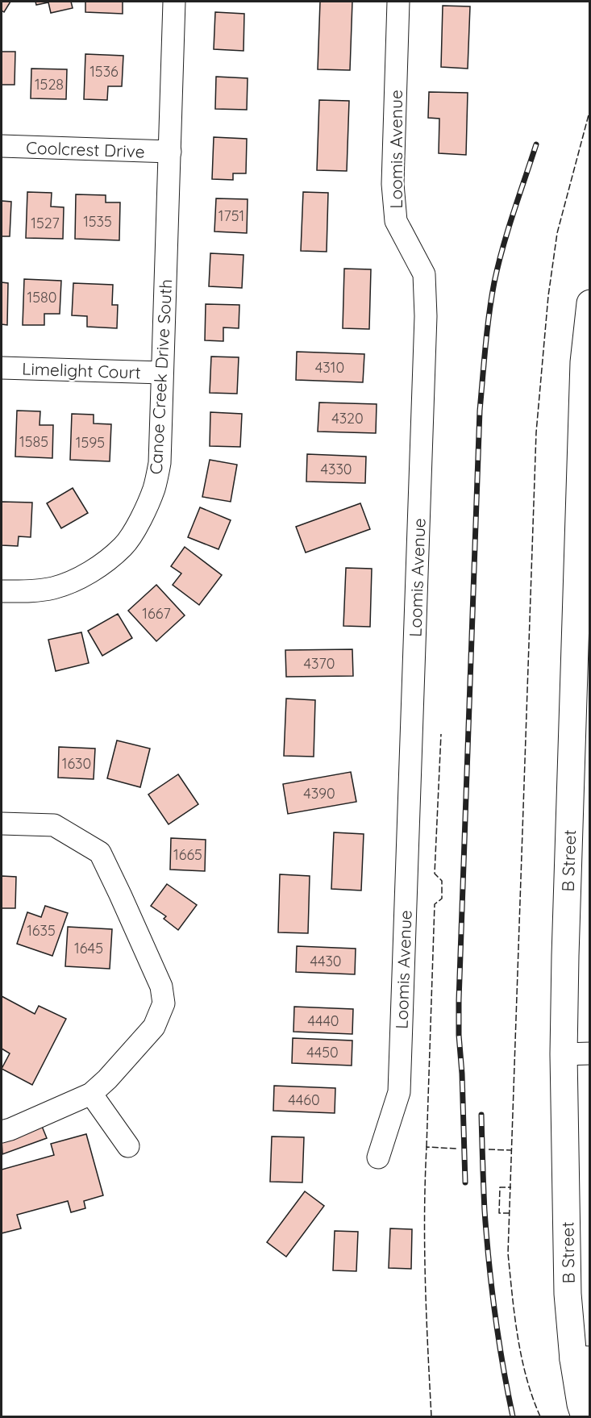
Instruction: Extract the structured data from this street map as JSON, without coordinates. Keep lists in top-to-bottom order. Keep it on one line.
{"streets":{"main road":["B Street"],"street":["Coolcrest Drive","Loomis Avenue","Limelight Court","Canoe Creek Drive South"]},"crossings":[["Coolcrest Drive","Canoe Creek Drive South"],["Limelight Court","Canoe Creek Drive South"]],"house_numbers":["1536","1528","1751","1535","1527","1580","4310","4320","1585","1595","4330","1667","4370","1630","4390","1665","1635","1645","4430","4440","4450","4460"]}
